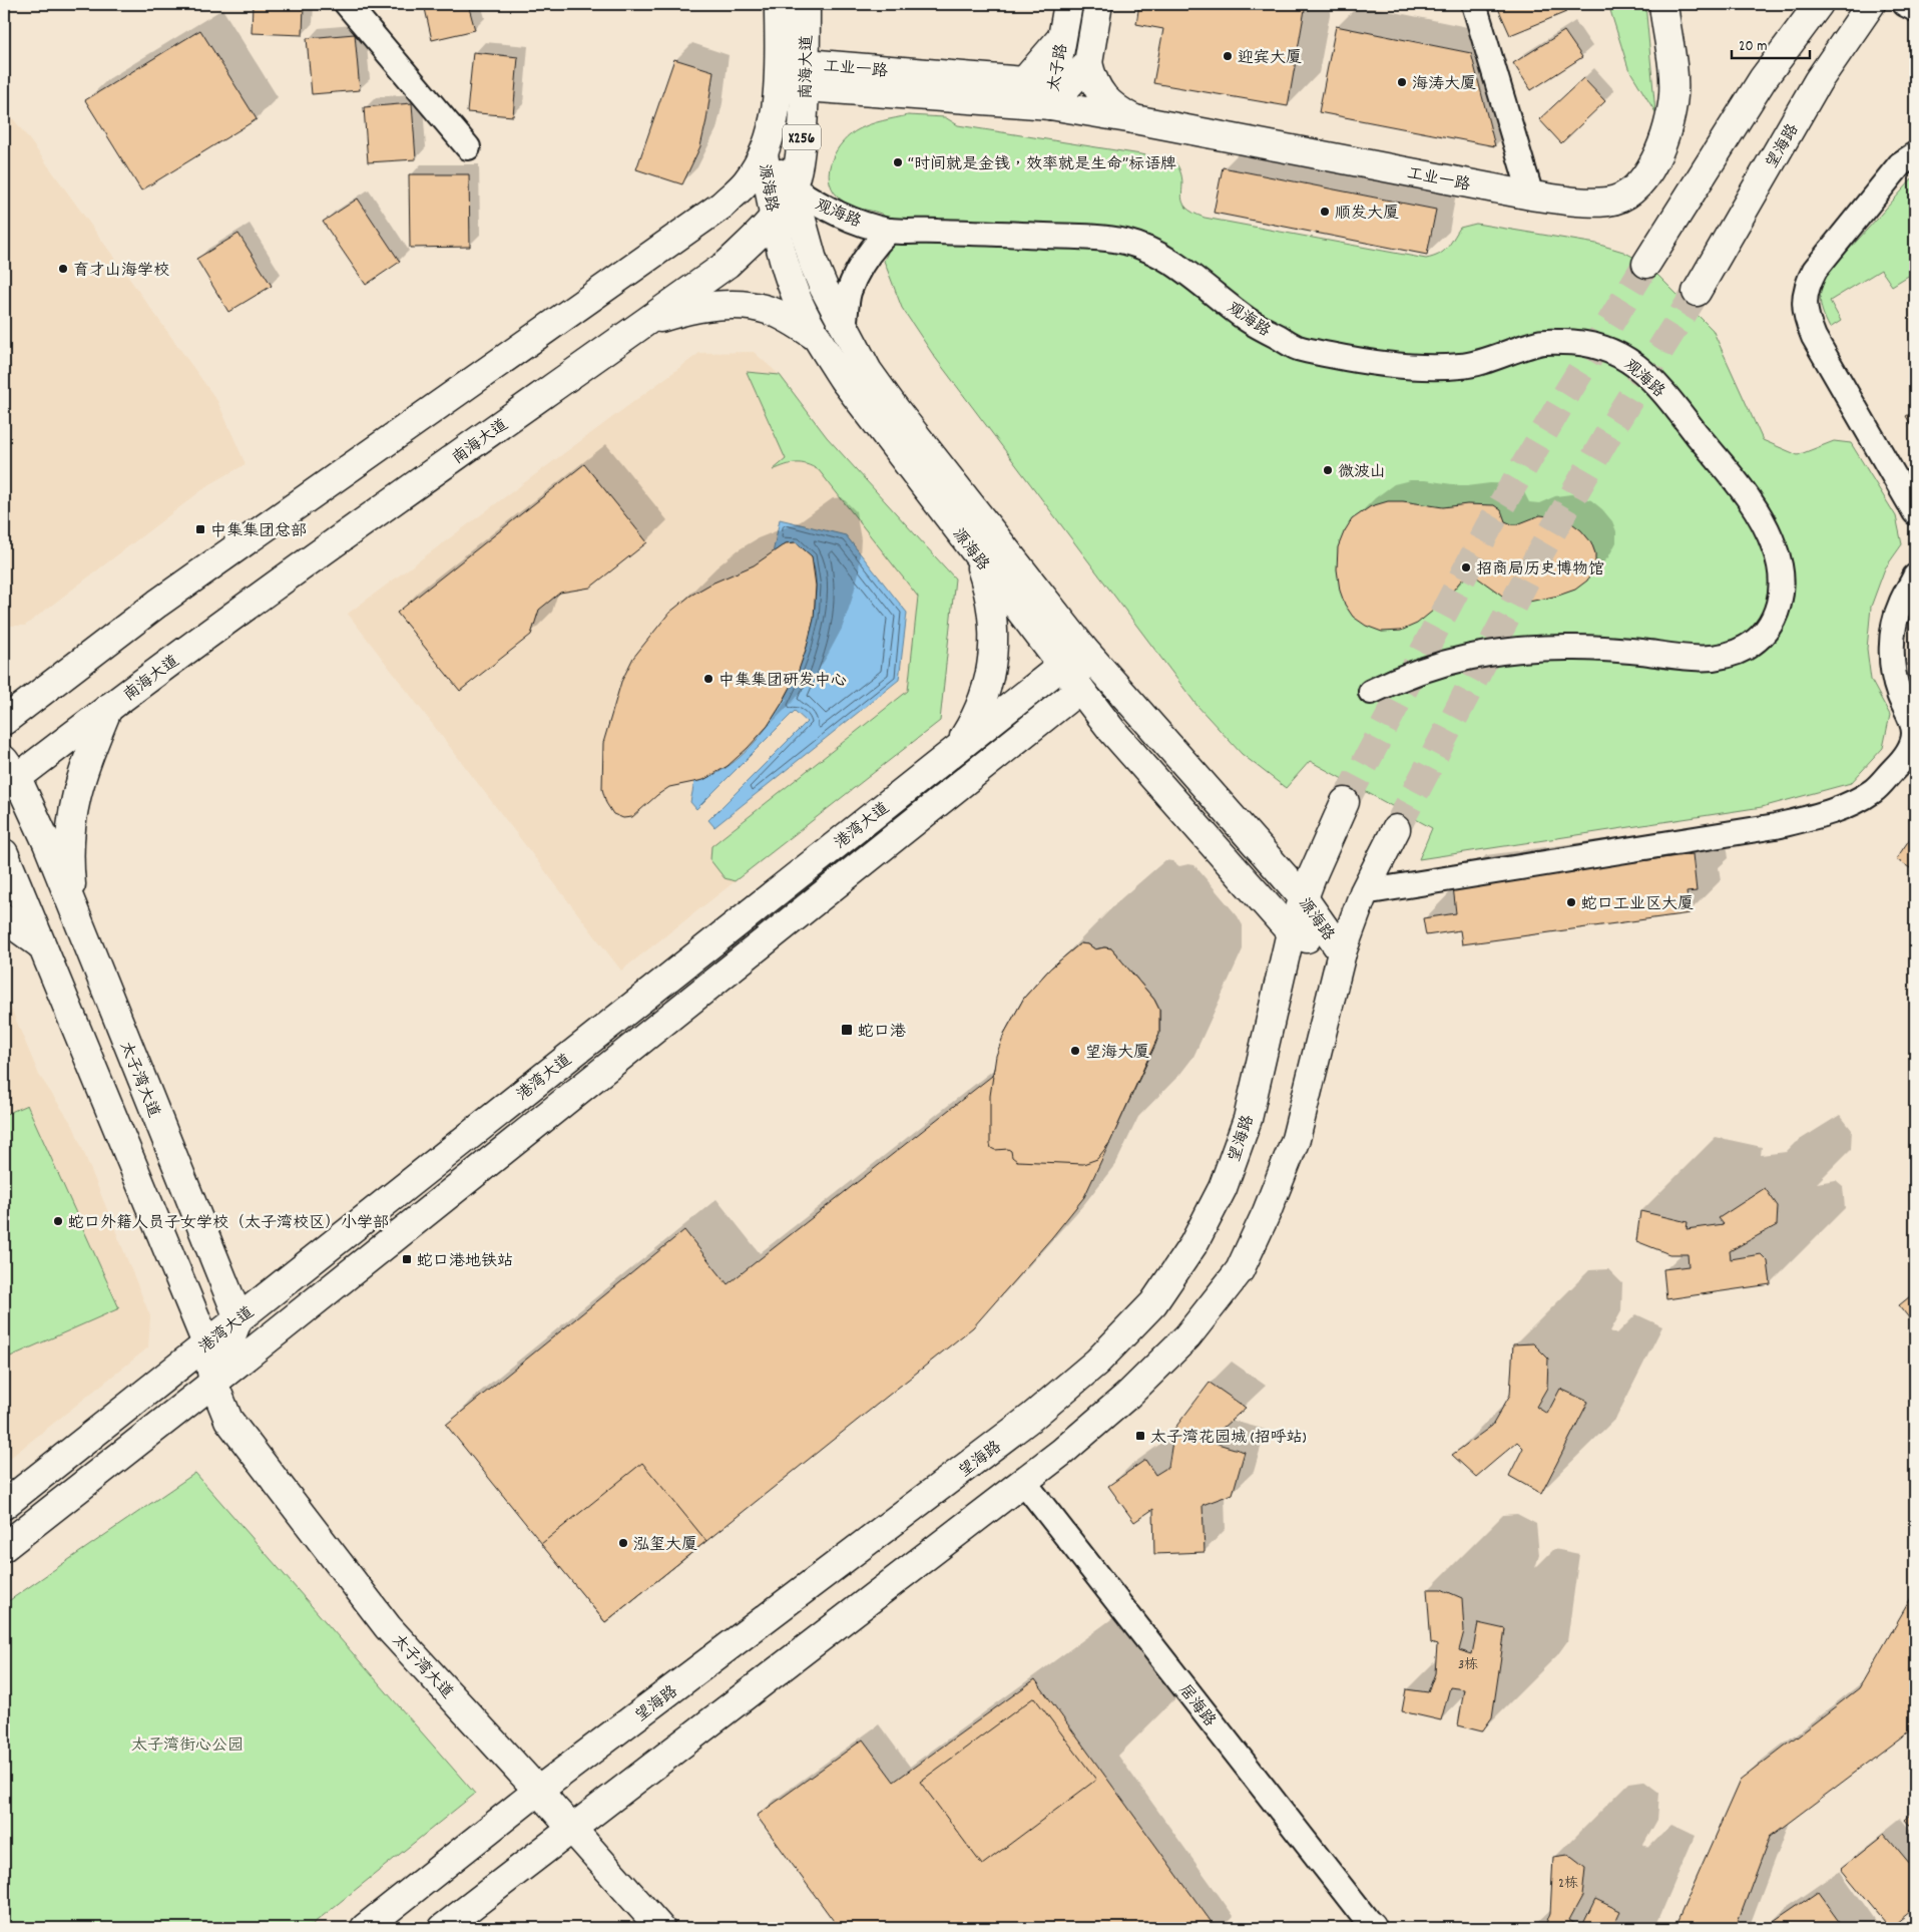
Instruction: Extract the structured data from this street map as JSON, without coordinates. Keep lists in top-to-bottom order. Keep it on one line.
{"streets":{"main road":["南海大道","工业一路","太子路","X256","望海路","源海路","港湾大道","太子湾大道"],"street":["观海路","居海路"]},"crossings":[["南海大道","工业一路"],["南海大道","源海路"],["南海大道","观海路"],["南海大道","太子湾大道"],["工业一路","太子路"],["望海路","源海路"],["望海路","太子湾大道"],["源海路","观海路"],["源海路","港湾大道"],["港湾大道","太子湾大道"]],"parks":["太子湾街心公园"],"places":{"other":["迎宾大厦","海涛大厦","“时间就是金钱，效率就是生命”标语牌","顺发大厦","育才山海学校","微波山","招商局历史博物馆","中集集团研发中心","蛇口工业区大厦","望海大厦","蛇口外籍人员子女学校（太子湾校区）小学部","泓玺大厦"],"transit":["中集集团总部","蛇口港","蛇口港地铁站","太子湾花园城 (招呼站)"]},"house_numbers":["3栋","2栋"],"scale_bar":"20 m"}
